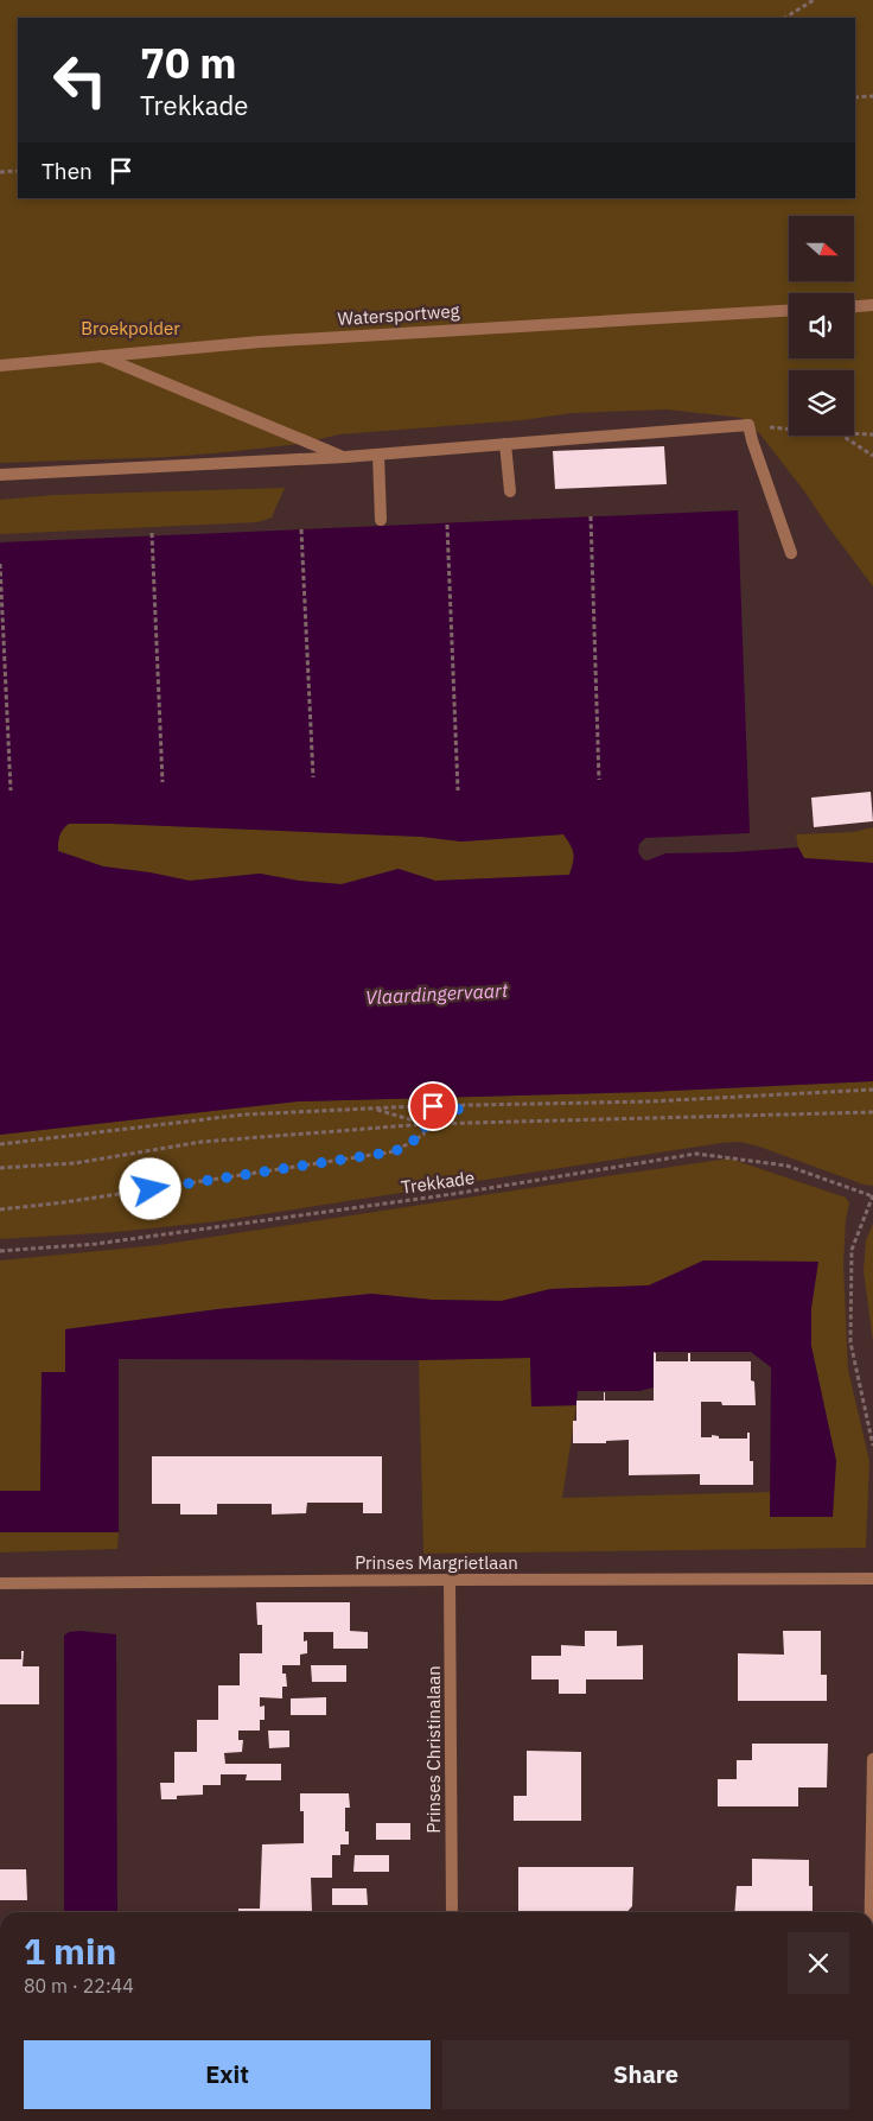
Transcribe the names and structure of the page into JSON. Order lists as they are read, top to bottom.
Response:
{
  "streets": {
    "street": ["Watersportweg", "Prinses Margrietlaan", "Prinses Christinalaan"],
    "path": ["Trekkade"]
  },
  "crossings": [
    ["Prinses Margrietlaan", "Prinses Christinalaan"]
  ],
  "water": ["Vlaardingervaart"],
  "parks": ["Broekpolder"],
  "north": "right",
  "page": {
    "turn": ["70 m", "Trekkade"],
    "then": "Then",
    "heading": ["1 min", "80 m · 22:44"],
    "buttons": ["Exit", "Share"]
  }
}
